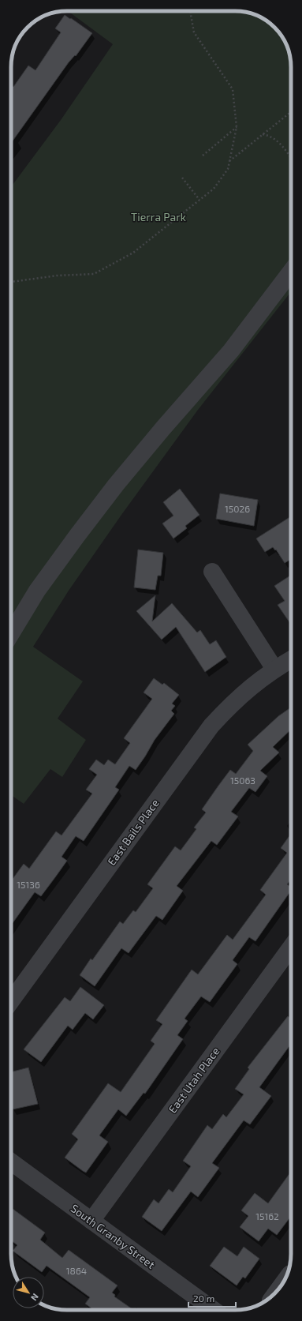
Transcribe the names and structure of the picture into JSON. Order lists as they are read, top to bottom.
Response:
{
  "streets": {
    "street": ["East Bails Place", "East Utah Place", "South Granby Street"]
  },
  "crossings": [
    ["East Utah Place", "South Granby Street"]
  ],
  "parks": ["Tierra Park"],
  "house_numbers": [
    "15026",
    "15063",
    "15136",
    "15162",
    "1864"
  ],
  "scale_bar": "20 m",
  "north": "bottom right"
}
